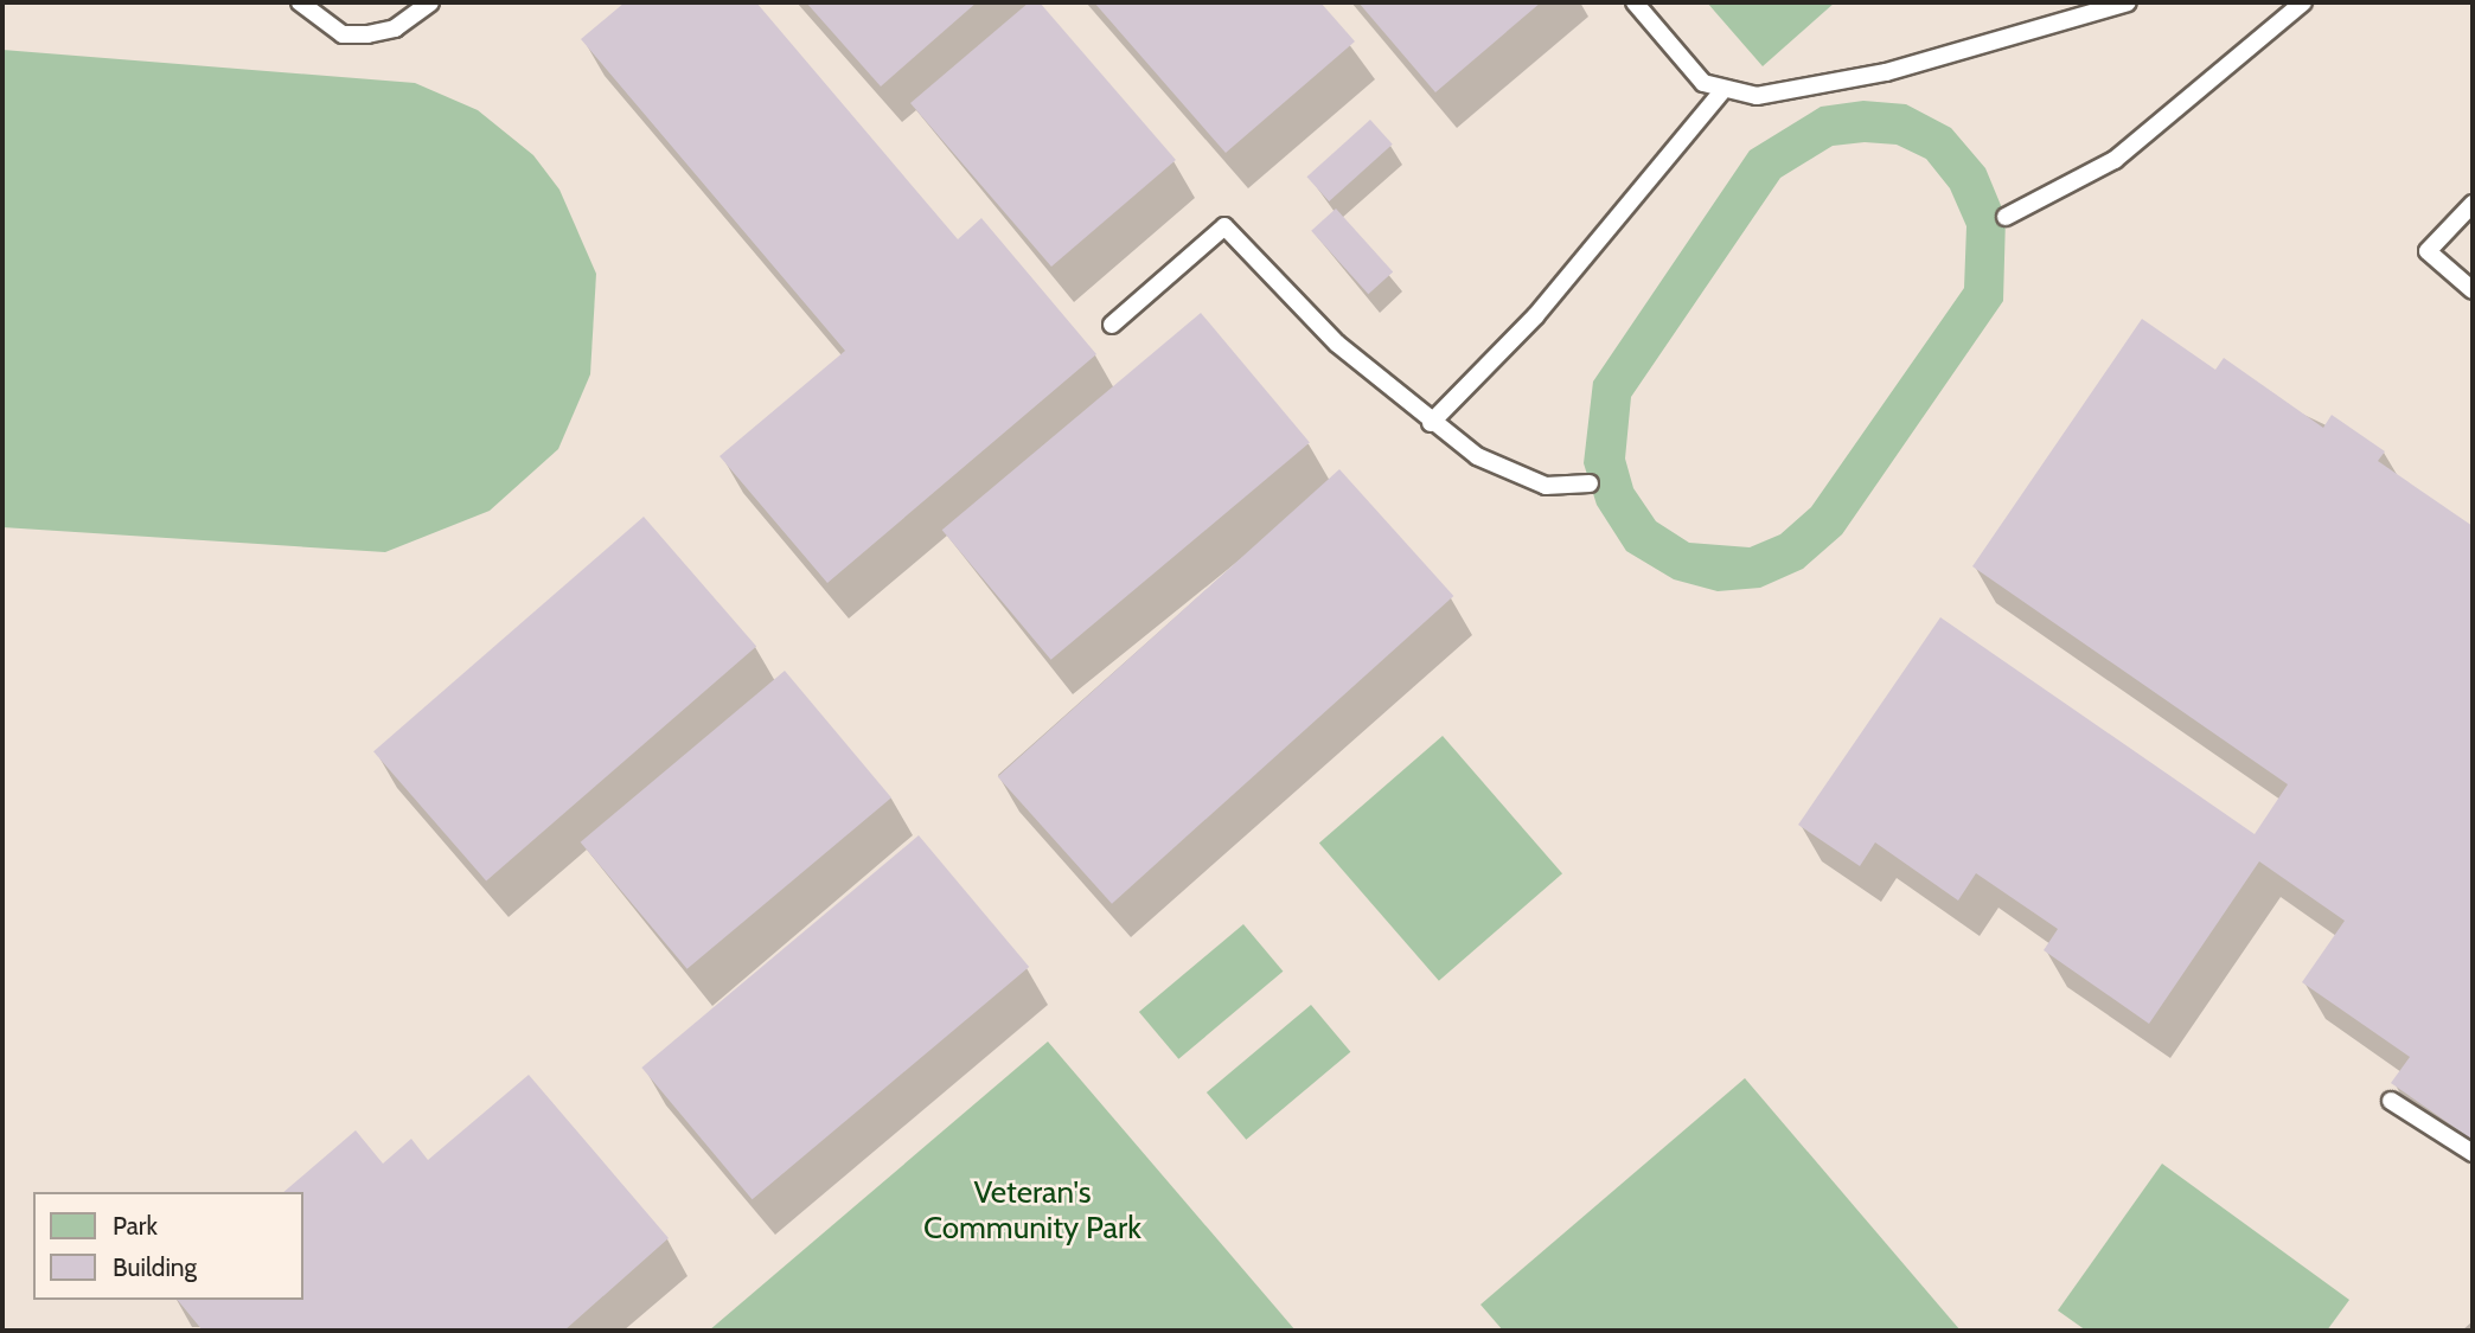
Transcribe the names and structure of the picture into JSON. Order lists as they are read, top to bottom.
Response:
{
  "parks": ["Veteran's Community Park"],
  "legend": ["Park", "Building"]
}
